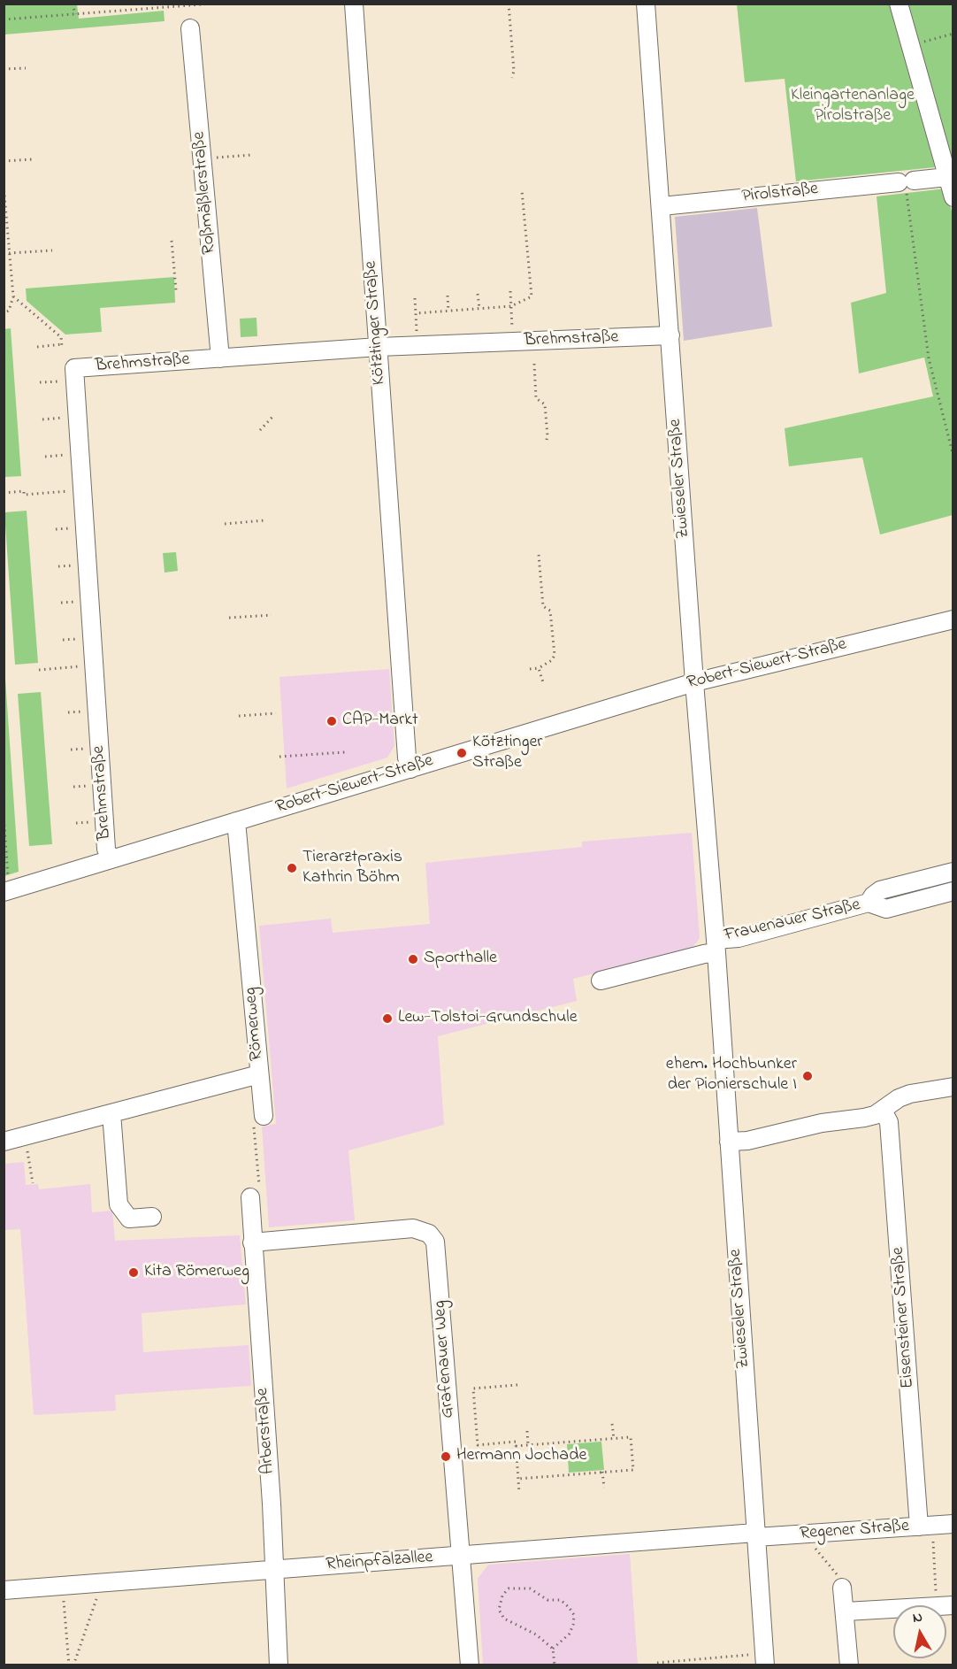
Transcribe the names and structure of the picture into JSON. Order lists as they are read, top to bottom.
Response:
{
  "streets": {
    "street": [
      "Roßmäßlerstraße",
      "Pirolstraße",
      "Kötztinger Straße",
      "Brehmstraße",
      "Zwieseler Straße",
      "Robert-Siewert-Straße",
      "Frauenauer Straße",
      "Römerweg",
      "Eisensteiner Straße",
      "Grafenauer Weg",
      "Arberstraße",
      "Regener Straße",
      "Rheinpfalzallee"
    ]
  },
  "crossings": [
    ["Roßmäßlerstraße", "Brehmstraße"],
    ["Pirolstraße", "Zwieseler Straße"],
    ["Kötztinger Straße", "Brehmstraße"],
    ["Kötztinger Straße", "Robert-Siewert-Straße"],
    ["Brehmstraße", "Zwieseler Straße"],
    ["Brehmstraße", "Robert-Siewert-Straße"],
    ["Zwieseler Straße", "Robert-Siewert-Straße"],
    ["Zwieseler Straße", "Frauenauer Straße"],
    ["Zwieseler Straße", "Regener Straße"],
    ["Zwieseler Straße", "Rheinpfalzallee"],
    ["Robert-Siewert-Straße", "Römerweg"],
    ["Eisensteiner Straße", "Regener Straße"],
    ["Grafenauer Weg", "Arberstraße"],
    ["Grafenauer Weg", "Rheinpfalzallee"],
    ["Arberstraße", "Rheinpfalzallee"],
    ["Regener Straße", "Rheinpfalzallee"]
  ],
  "parks": ["Kleingartenanlage Pirolstraße"],
  "places": [
    "CAP-Markt",
    "Kötztinger Straße",
    "Tierarztpraxis Kathrin Böhm",
    "Sporthalle",
    "Lew-Tolstoi-Grundschule",
    "ehem. Hochbunker der Pionierschule I",
    "Kita Römerweg",
    "Hermann Jochade"
  ],
  "north": "top"
}
